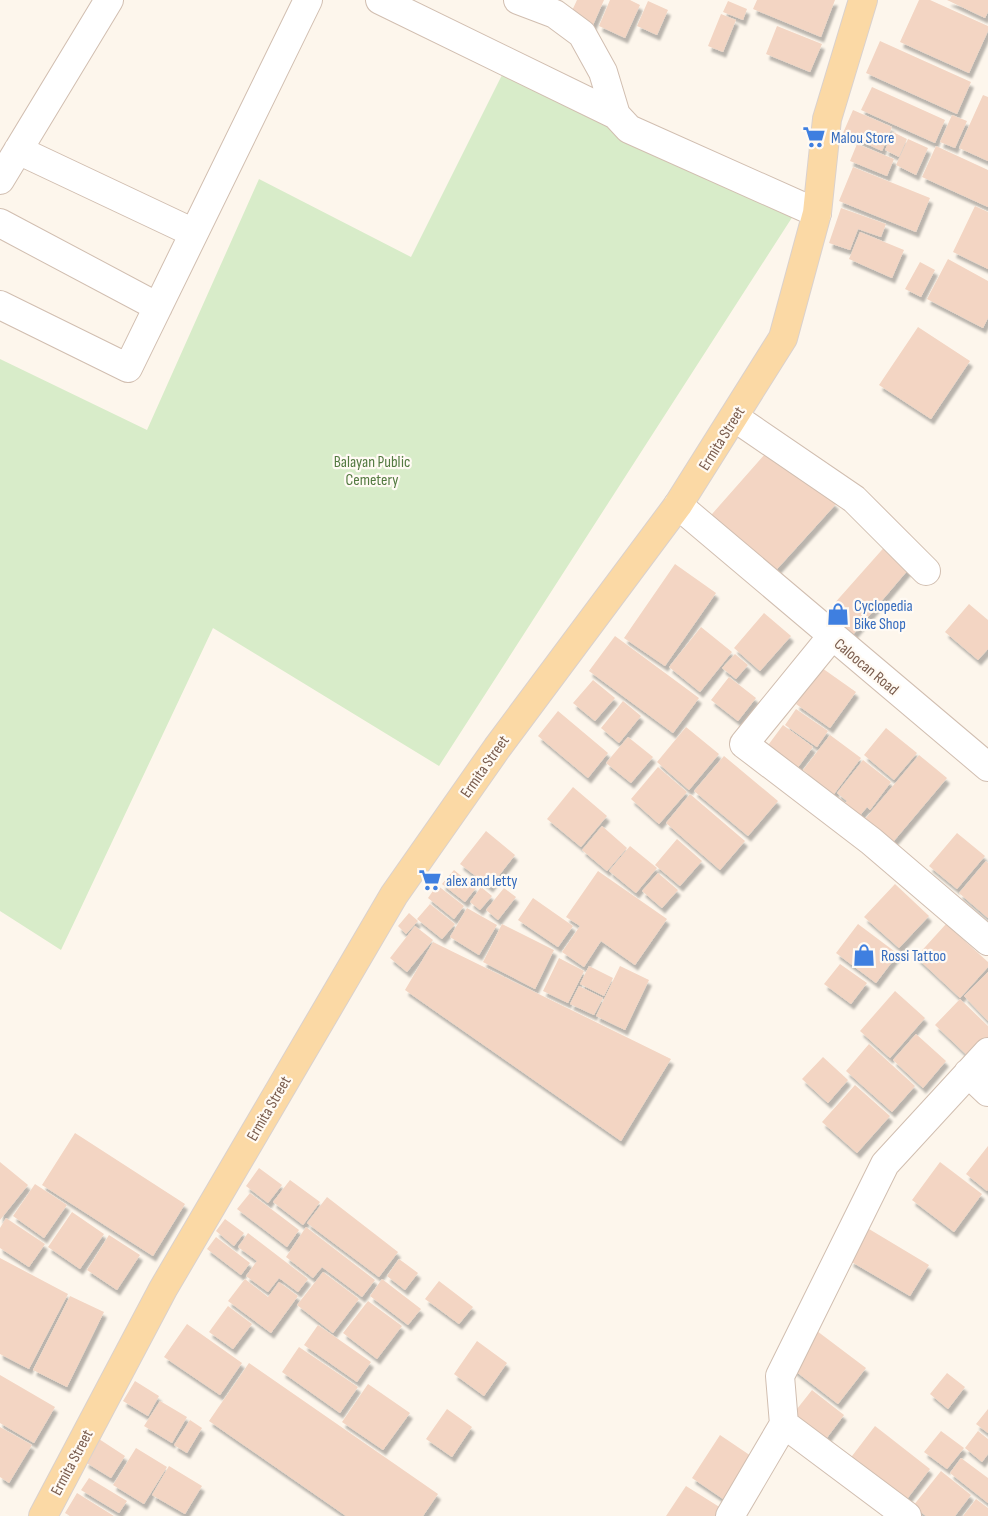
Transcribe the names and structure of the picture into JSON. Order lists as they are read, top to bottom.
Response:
{
  "streets": {
    "main road": ["Ermita Street"],
    "street": ["Caloocan Road"]
  },
  "crossings": [
    ["Ermita Street", "Caloocan Road"]
  ],
  "parks": ["Balayan Public Cemetery"],
  "places": {
    "supermarket": ["Malou Store", "alex and letty"],
    "shop": ["Cyclopedia Bike Shop", "Rossi Tattoo"]
  }
}
